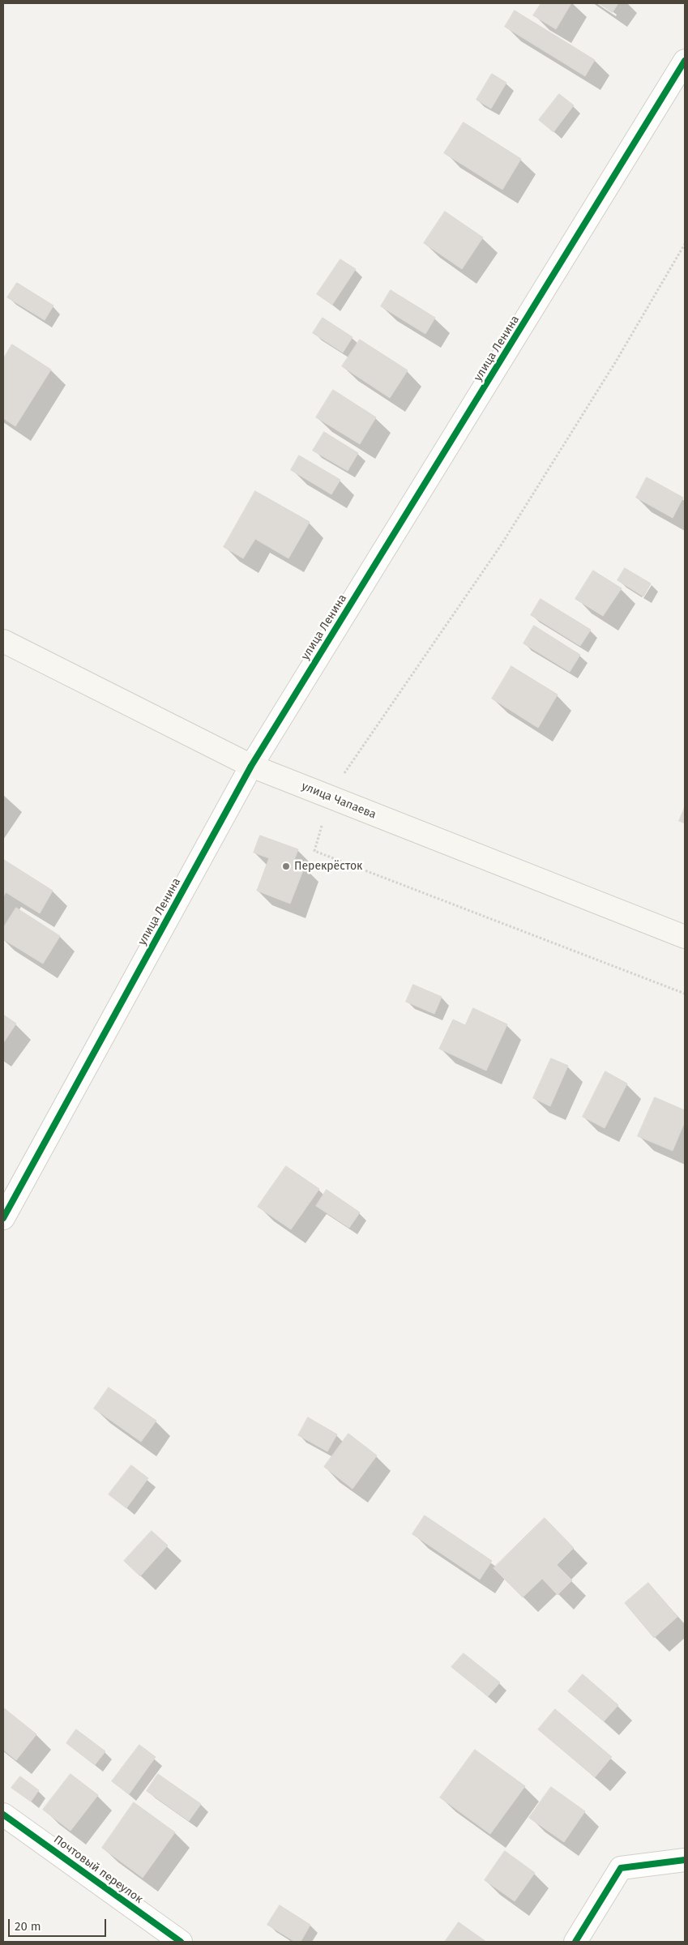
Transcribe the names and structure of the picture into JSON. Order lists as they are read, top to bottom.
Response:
{
  "streets": {
    "main road": ["улица Чапаева"],
    "street": ["улица Ленина", "Почтовый переулок"]
  },
  "crossings": [
    ["улица Ленина", "улица Чапаева"]
  ],
  "places": ["Перекрёсток"],
  "scale_bar": "20 m"
}
